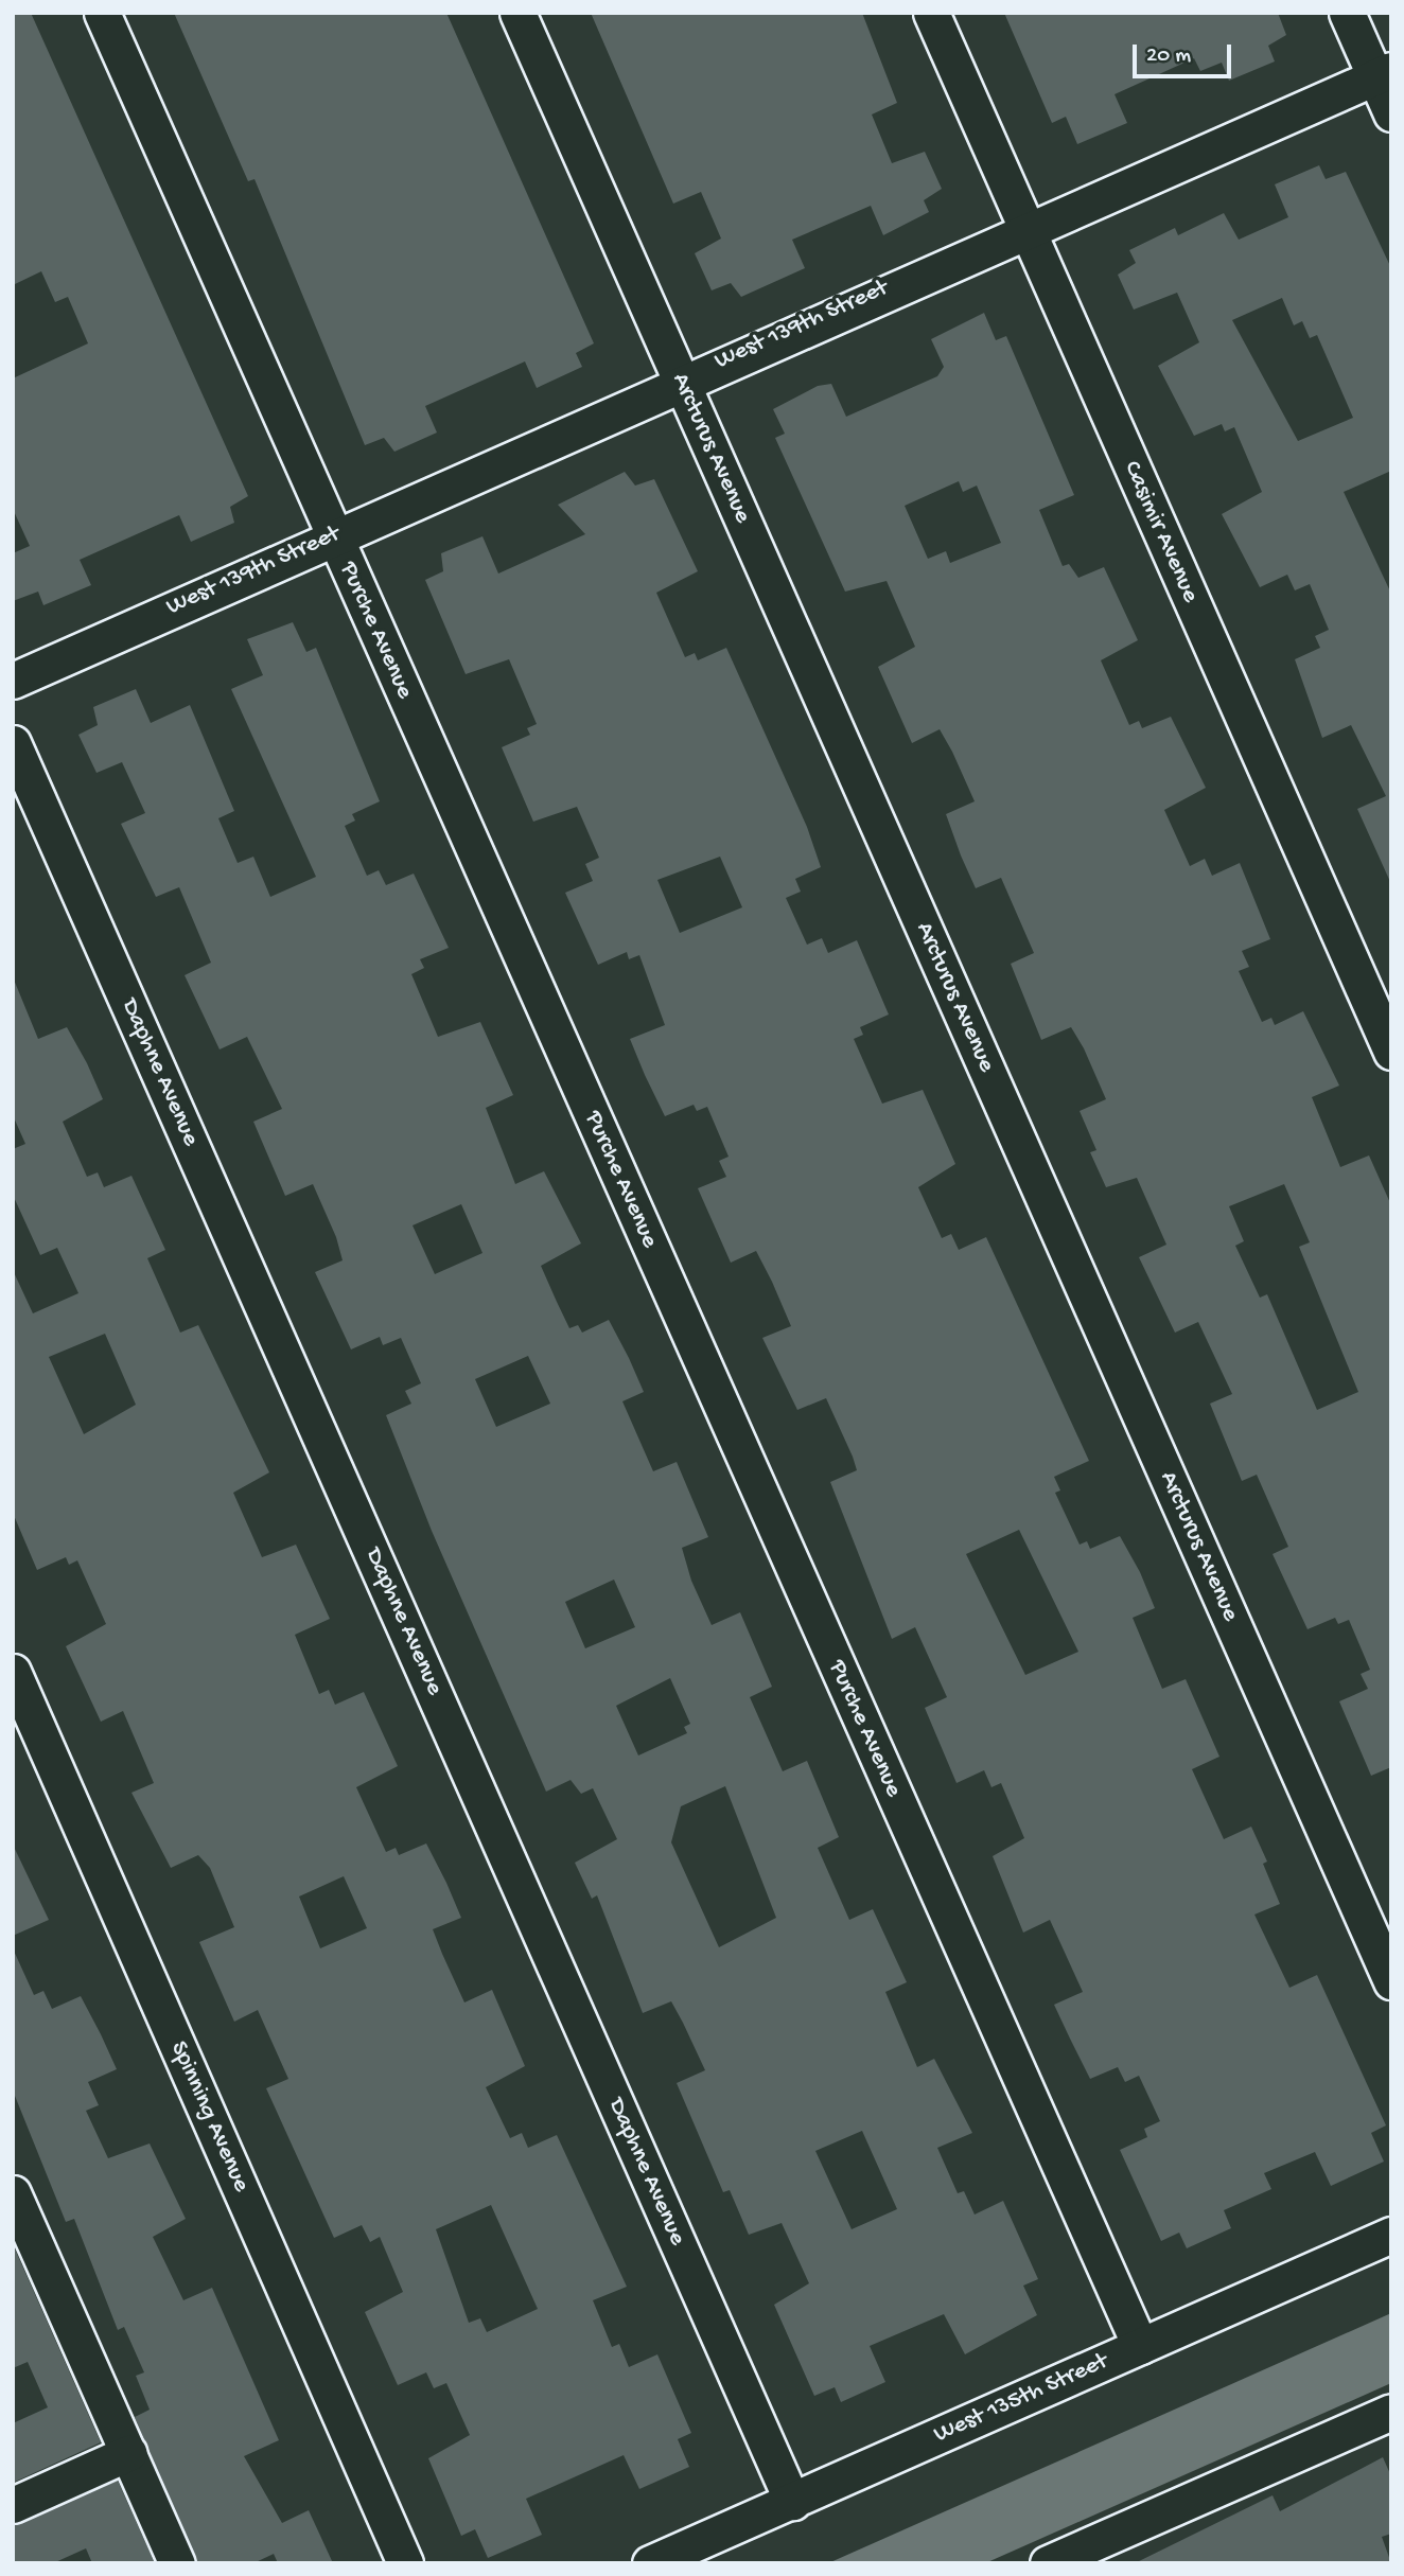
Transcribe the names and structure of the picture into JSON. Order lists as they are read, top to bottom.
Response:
{
  "streets": {
    "street": [
      "West 139th Street",
      "Arcturus Avenue",
      "Casimir Avenue",
      "Purche Avenue",
      "Daphne Avenue",
      "Spinning Avenue",
      "West 135th Street"
    ]
  },
  "crossings": [
    ["West 139th Street", "Arcturus Avenue"],
    ["West 139th Street", "Casimir Avenue"],
    ["West 139th Street", "Purche Avenue"],
    ["Purche Avenue", "West 135th Street"],
    ["Daphne Avenue", "West 135th Street"]
  ],
  "scale_bar": "20 m"
}
